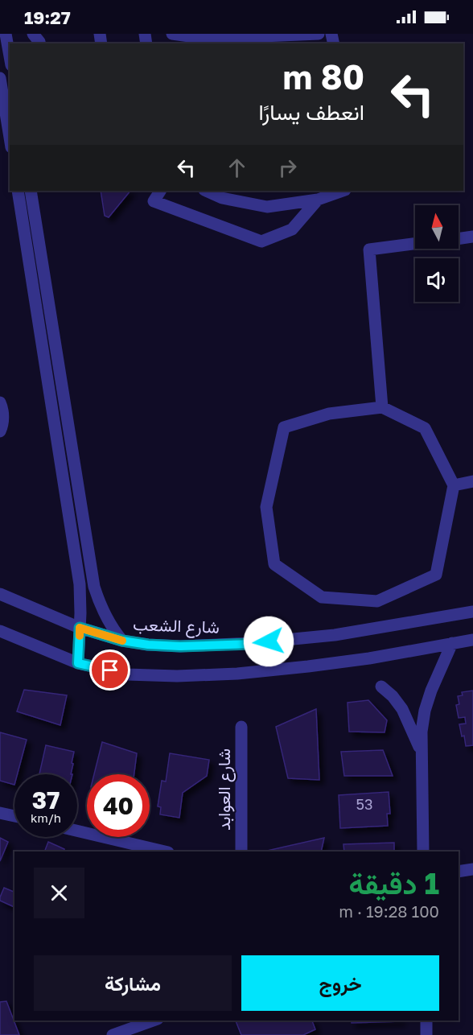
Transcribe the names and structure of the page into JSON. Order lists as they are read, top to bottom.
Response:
{
  "streets": {
    "street": ["شارع الشعب", "شارع العوابد"]
  },
  "house_numbers": ["53"],
  "north": "top",
  "page": {
    "status": "19:27",
    "turn": ["80 m", "انعطف يسارًا"],
    "speed": "37 km/h",
    "limit": "40",
    "heading": ["1 دقيقة", "100 m · 19:28"],
    "buttons": ["خروج", "مشاركة"]
  }
}
